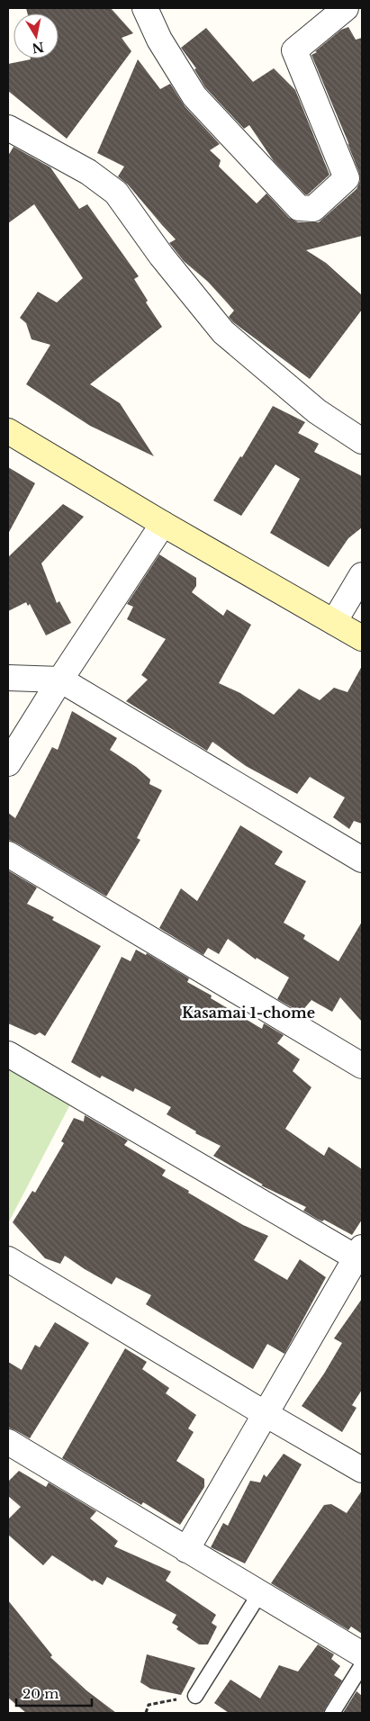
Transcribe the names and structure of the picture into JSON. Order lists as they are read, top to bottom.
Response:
{
  "districts": ["Kasamai 1-chome"],
  "scale_bar": "20 m",
  "north": "bottom"
}
